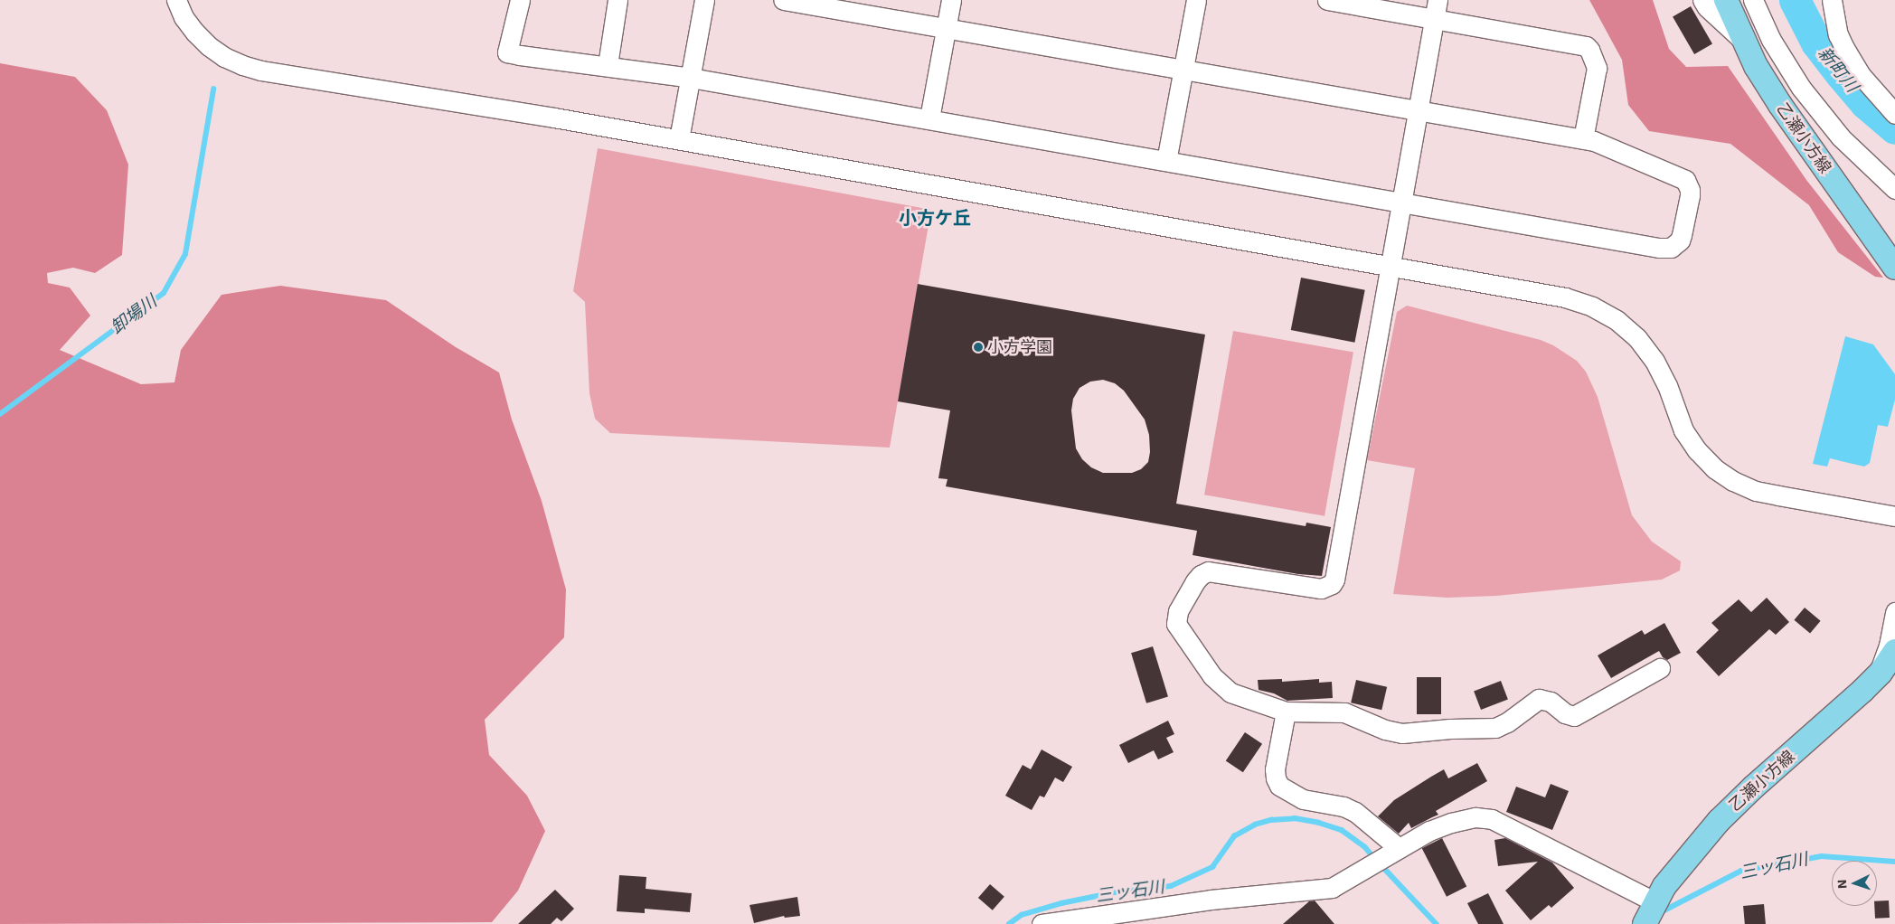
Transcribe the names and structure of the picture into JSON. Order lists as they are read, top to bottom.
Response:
{
  "streets": {
    "main road": ["乙瀬小方線"]
  },
  "districts": ["小方ケ丘"],
  "water": ["新町川", "卸場川", "三ッ石川"],
  "places": ["小方学園"],
  "north": "left"
}
